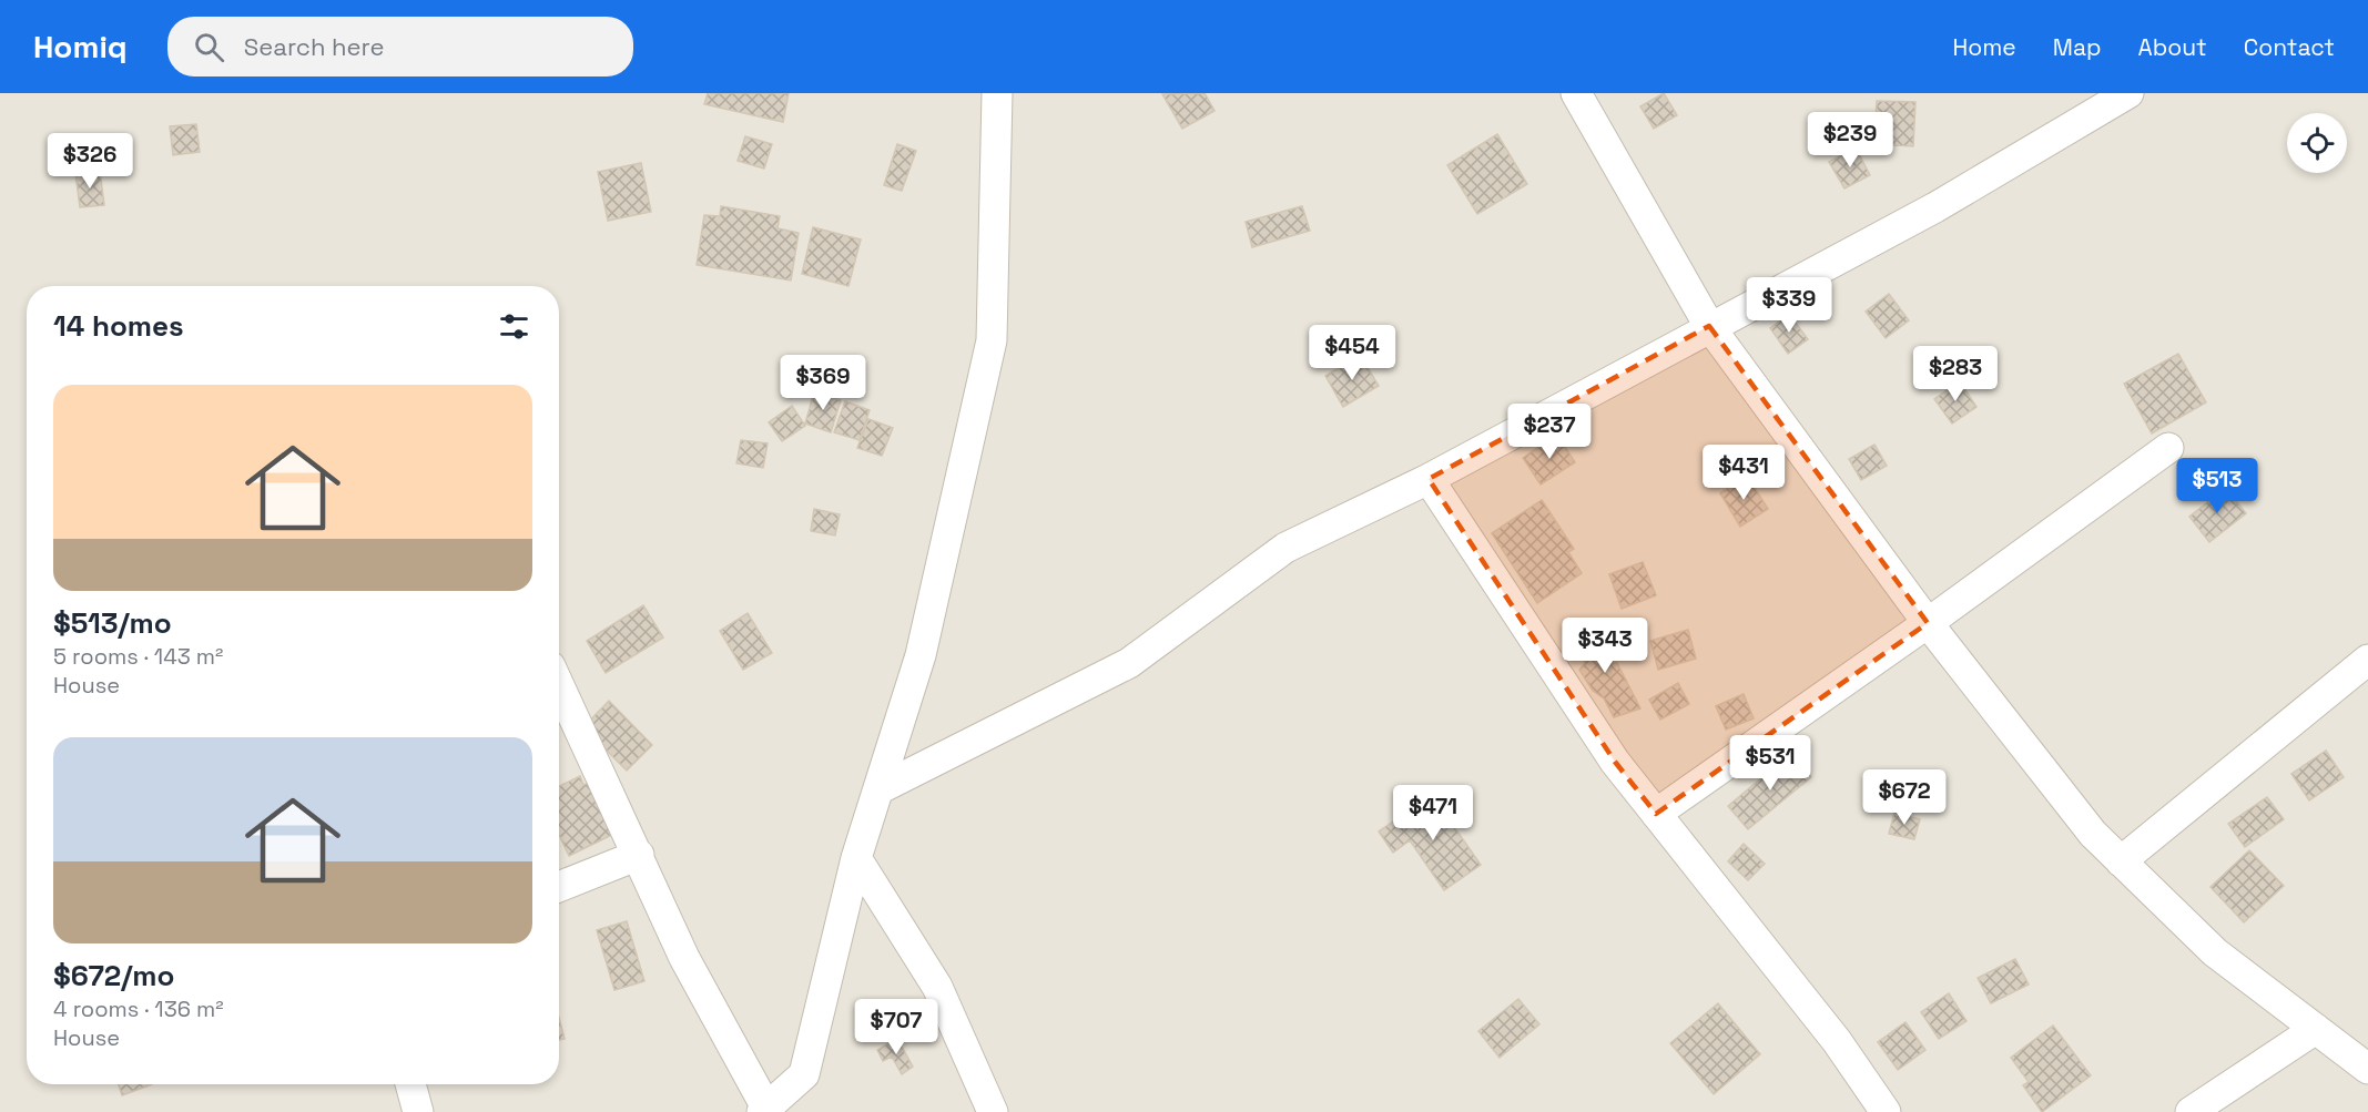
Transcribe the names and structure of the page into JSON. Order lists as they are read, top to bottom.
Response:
{
  "page": {
    "header": "Homiq",
    "search": "Search here",
    "nav": [
      "Home",
      "Map",
      "About",
      "Contact"
    ],
    "price": [
      "$239",
      "$326",
      "$339",
      "$454",
      "$283",
      "$369",
      "$237",
      "$431",
      "$513",
      "$343",
      "$531",
      "$672",
      "$471",
      "$707"
    ],
    "heading": "14 homes",
    "list": [
      {
        "name": "$513/mo",
        "note": "5 rooms · 143 m² · House"
      },
      {
        "name": "$672/mo",
        "note": "4 rooms · 136 m² · House"
      }
    ]
  }
}
